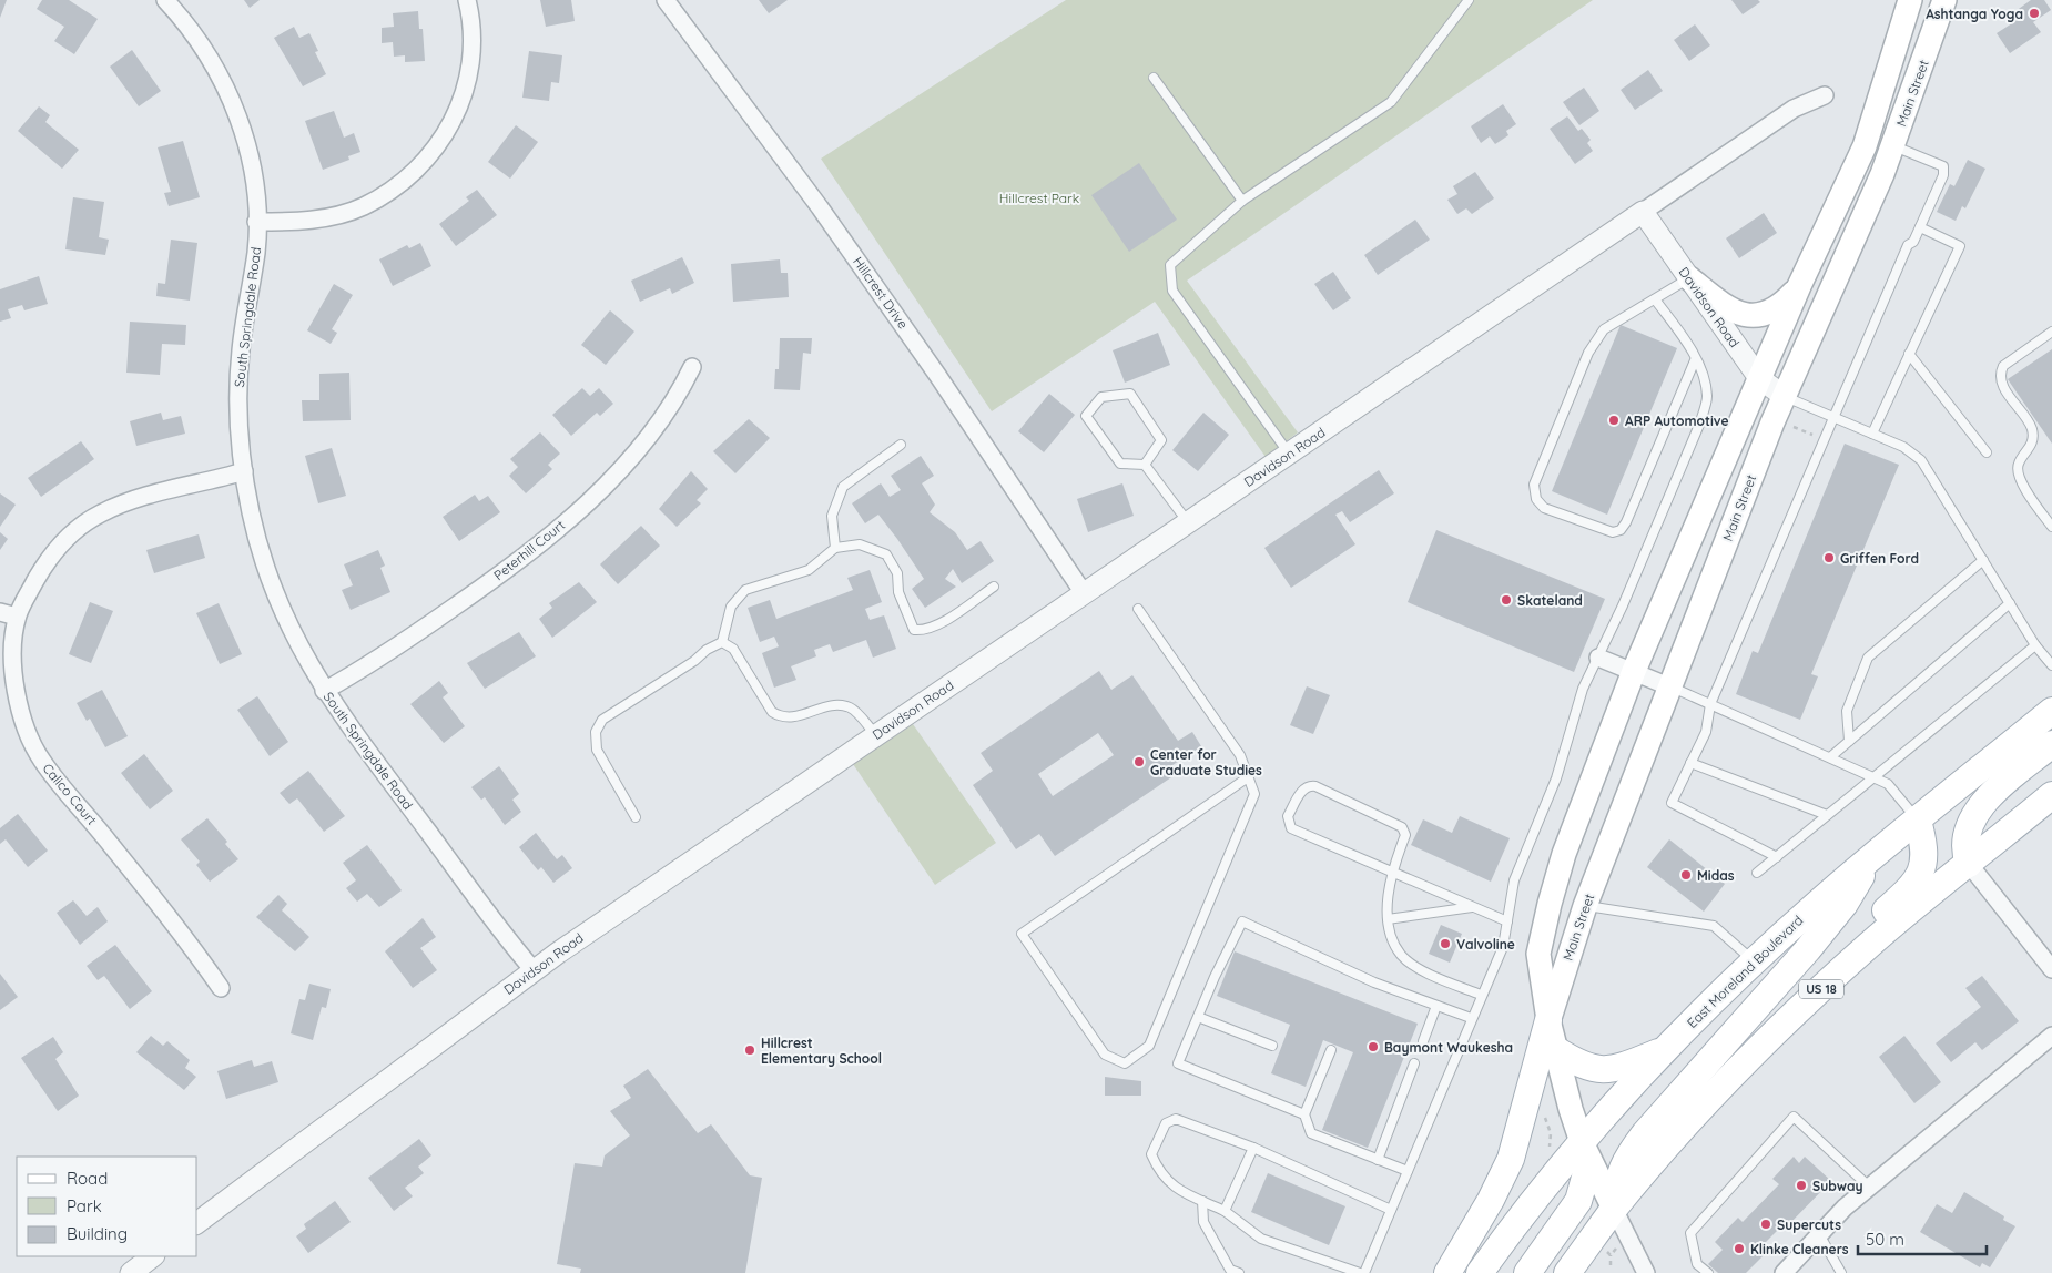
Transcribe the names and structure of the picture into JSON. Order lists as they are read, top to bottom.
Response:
{
  "streets": {
    "main road": ["Main Street", "East Moreland Boulevard", "US 18"],
    "street": [
      "Hillcrest Drive",
      "Davidson Road",
      "South Springdale Road",
      "Peterhill Court",
      "Calico Court"
    ]
  },
  "crossings": [
    ["Main Street", "Davidson Road"],
    ["Main Street", "East Moreland Boulevard"],
    ["Main Street", "US 18"],
    ["Hillcrest Drive", "Davidson Road"],
    ["Davidson Road", "South Springdale Road"],
    ["South Springdale Road", "Peterhill Court"],
    ["South Springdale Road", "Calico Court"]
  ],
  "parks": ["Hillcrest Park"],
  "places": [
    "Ashtanga Yoga",
    "ARP Automotive",
    "Griffen Ford",
    "Skateland",
    "Center for Graduate Studies",
    "Midas",
    "Valvoline",
    "Baymont Waukesha",
    "Hillcrest Elementary School",
    "Subway",
    "Supercuts",
    "Klinke Cleaners"
  ],
  "legend": ["Road", "Park", "Building"],
  "scale_bar": "50 m"
}
